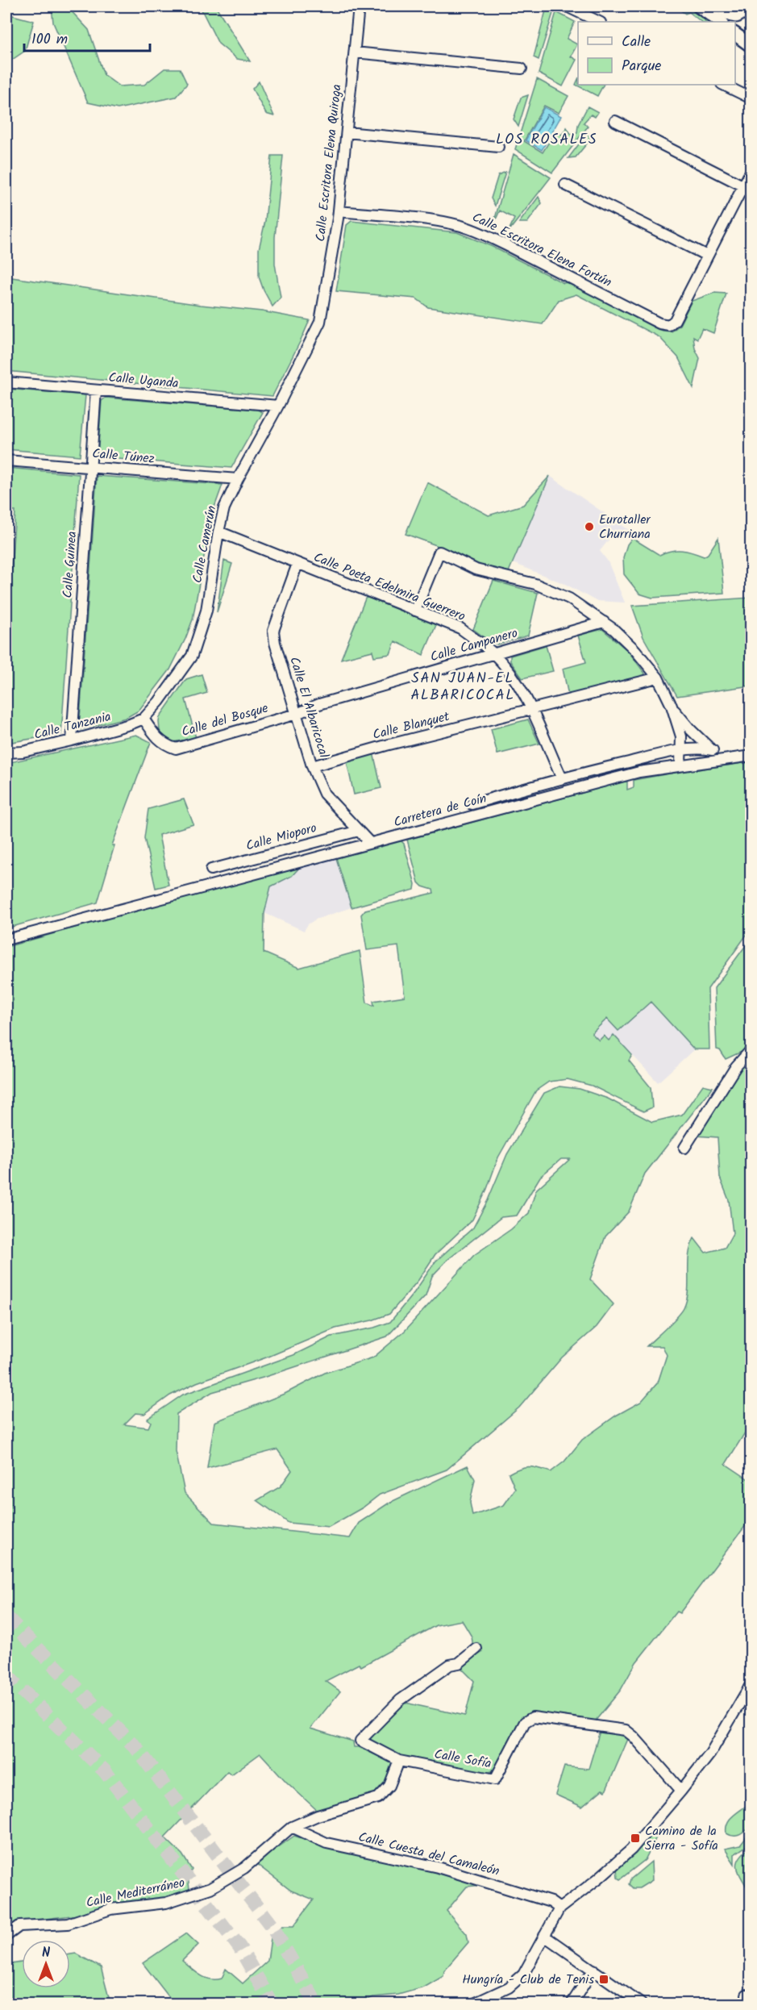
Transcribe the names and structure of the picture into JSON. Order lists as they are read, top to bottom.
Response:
{
  "streets": {
    "street": [
      "Calle Escritora Elena Quiroga",
      "Calle Escritora Elena Fortún",
      "Calle Uganda",
      "Calle Túnez",
      "Calle Camerún",
      "Calle Guinea",
      "Calle Poeta Edelmira Guerrero",
      "Calle Campanero",
      "Calle El Albaricocal",
      "Calle del Bosque",
      "Calle Tanzania",
      "Calle Blanquet",
      "Carretera de Coín",
      "Calle Mioporo",
      "Calle Sofía",
      "Calle Cuesta del Camaleón",
      "Calle Mediterráneo"
    ]
  },
  "crossings": [
    ["Calle Escritora Elena Quiroga", "Calle Escritora Elena Fortún"],
    ["Calle Escritora Elena Quiroga", "Calle Camerún"],
    ["Calle Uganda", "Calle Camerún"],
    ["Calle Uganda", "Calle Guinea"],
    ["Calle Túnez", "Calle Camerún"],
    ["Calle Túnez", "Calle Guinea"],
    ["Calle Camerún", "Calle Poeta Edelmira Guerrero"],
    ["Calle Camerún", "Calle del Bosque"],
    ["Calle Camerún", "Calle Tanzania"],
    ["Calle Guinea", "Calle Tanzania"],
    ["Calle Poeta Edelmira Guerrero", "Calle Campanero"],
    ["Calle Poeta Edelmira Guerrero", "Calle El Albaricocal"],
    ["Calle Poeta Edelmira Guerrero", "Calle Blanquet"],
    ["Calle Poeta Edelmira Guerrero", "Carretera de Coín"],
    ["Calle Campanero", "Calle El Albaricocal"],
    ["Calle Campanero", "Calle del Bosque"],
    ["Calle El Albaricocal", "Calle del Bosque"],
    ["Calle El Albaricocal", "Calle Blanquet"],
    ["Calle El Albaricocal", "Carretera de Coín"],
    ["Calle El Albaricocal", "Calle Mioporo"],
    ["Calle del Bosque", "Calle Tanzania"],
    ["Calle Sofía", "Calle Mediterráneo"],
    ["Calle Cuesta del Camaleón", "Calle Mediterráneo"]
  ],
  "districts": ["LOS ROSALES", "SAN JUAN-EL ALBARICOCAL"],
  "places": {
    "other": ["Eurotaller Churriana"],
    "transit": ["Camino de la Sierra - Sofía", "Hungría - Club de Tenis"]
  },
  "legend": ["Calle", "Parque"],
  "scale_bar": "100 m",
  "north": "top"
}
